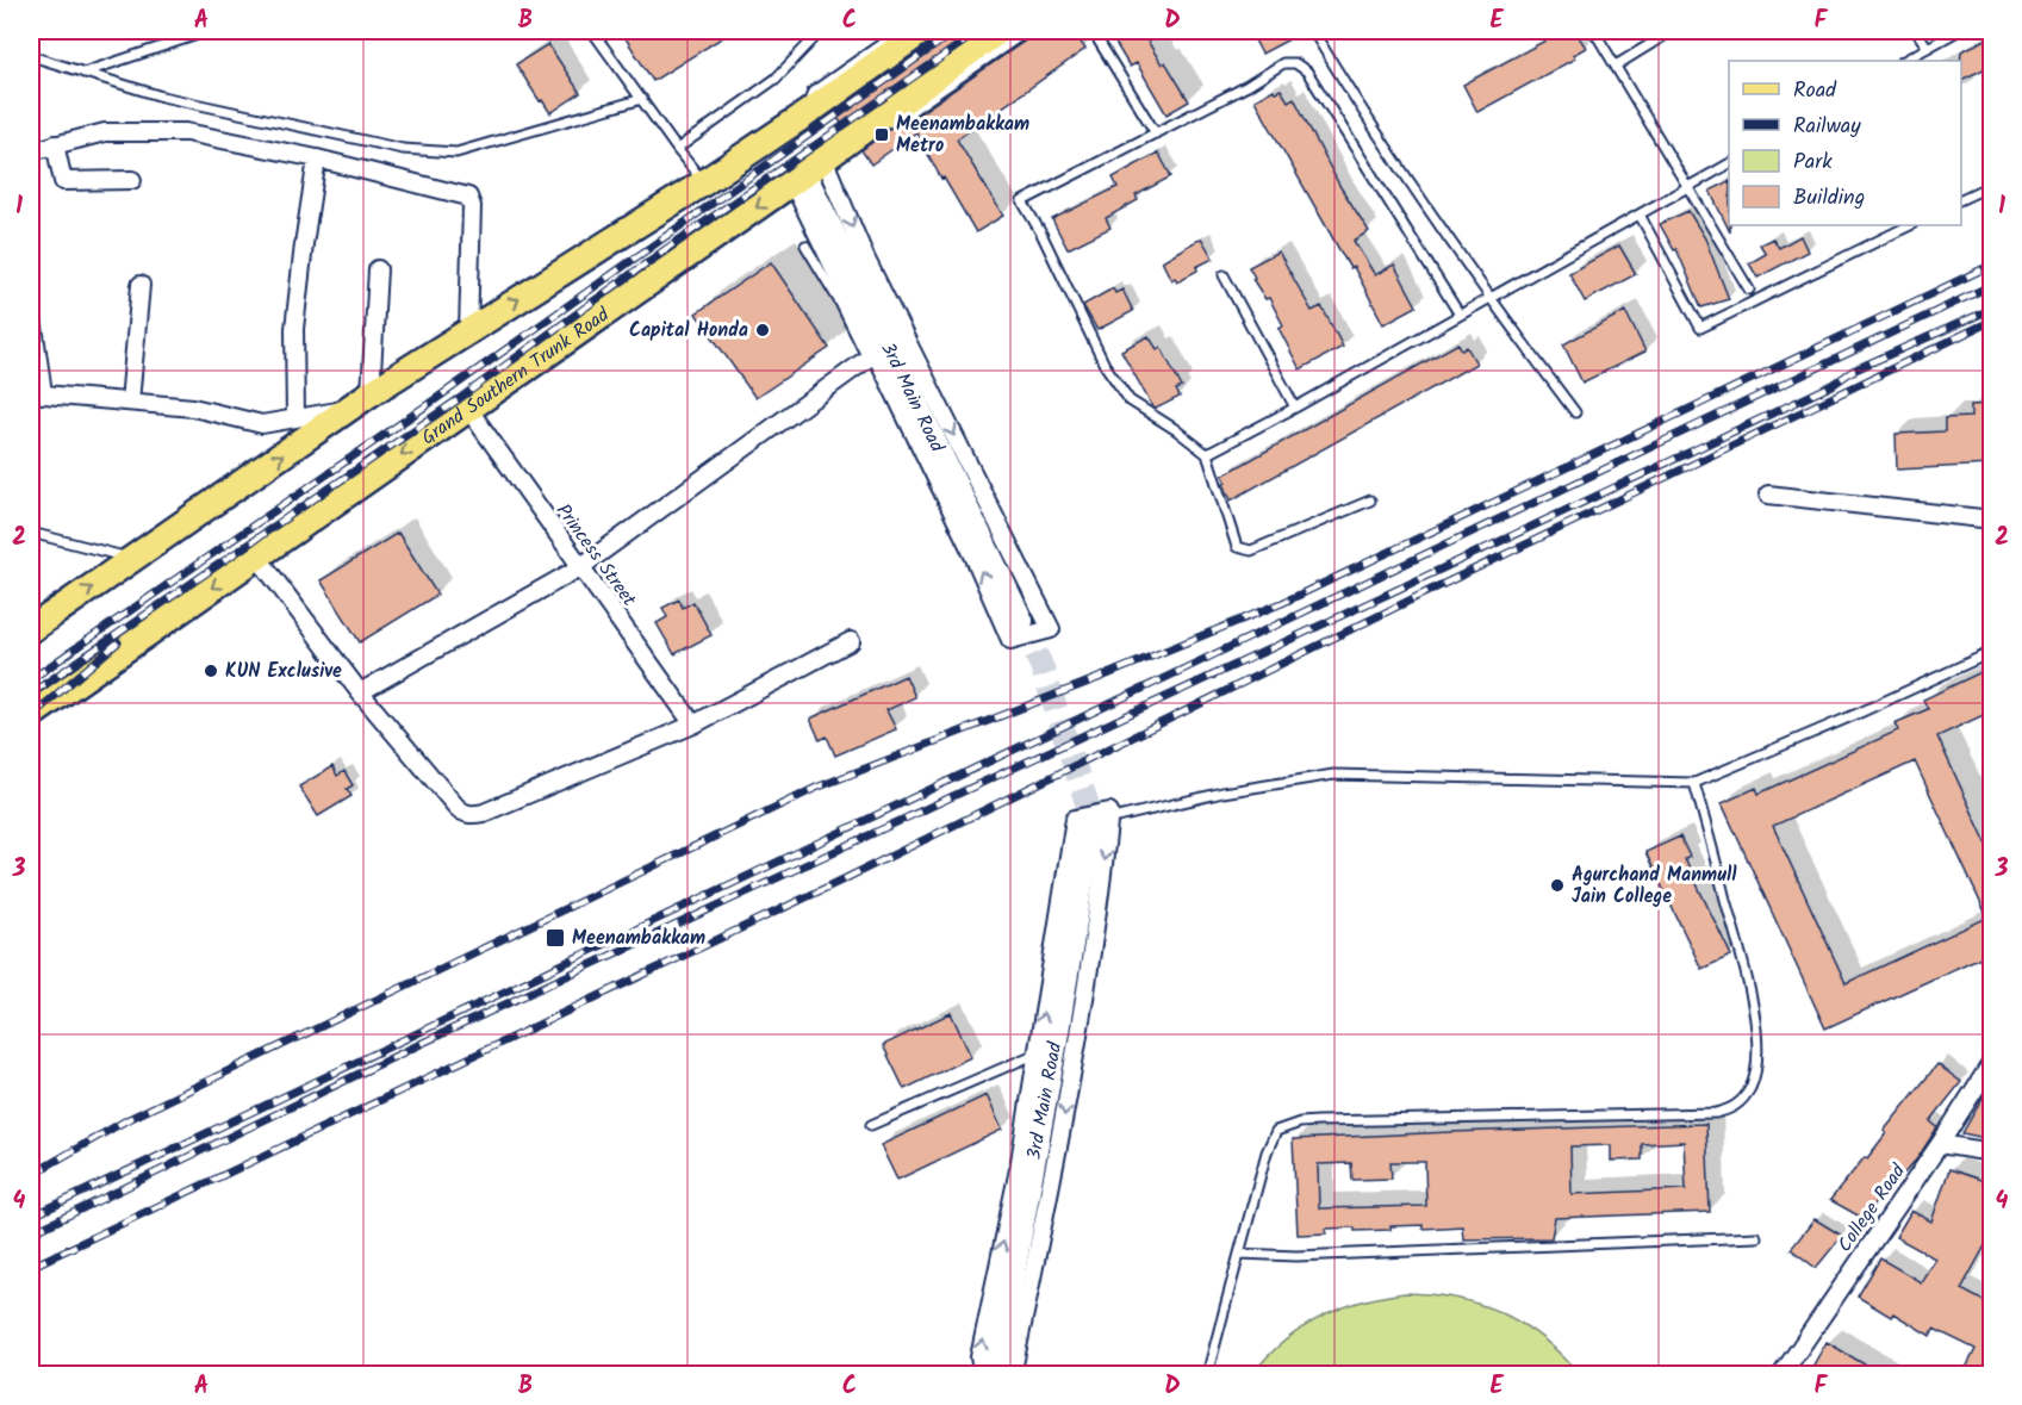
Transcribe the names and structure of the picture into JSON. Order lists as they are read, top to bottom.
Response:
{
  "streets": {
    "main road": ["Grand Southern Trunk Road"],
    "street": ["3rd Main Road", "Princess Street", "College Road"]
  },
  "crossings": [
    ["Grand Southern Trunk Road", "3rd Main Road"],
    ["Grand Southern Trunk Road", "Princess Street"]
  ],
  "places": {
    "transit": ["Meenambakkam Metro", "Meenambakkam"],
    "other": ["Capital Honda", "KUN Exclusive", "Agurchand Manmull Jain College"]
  },
  "legend": [
    "Road",
    "Railway",
    "Park",
    "Building"
  ],
  "grid": {
    "columns": [
      "A",
      "B",
      "C",
      "D",
      "E",
      "F"
    ],
    "rows": [
      "1",
      "2",
      "3",
      "4"
    ]
  }
}
